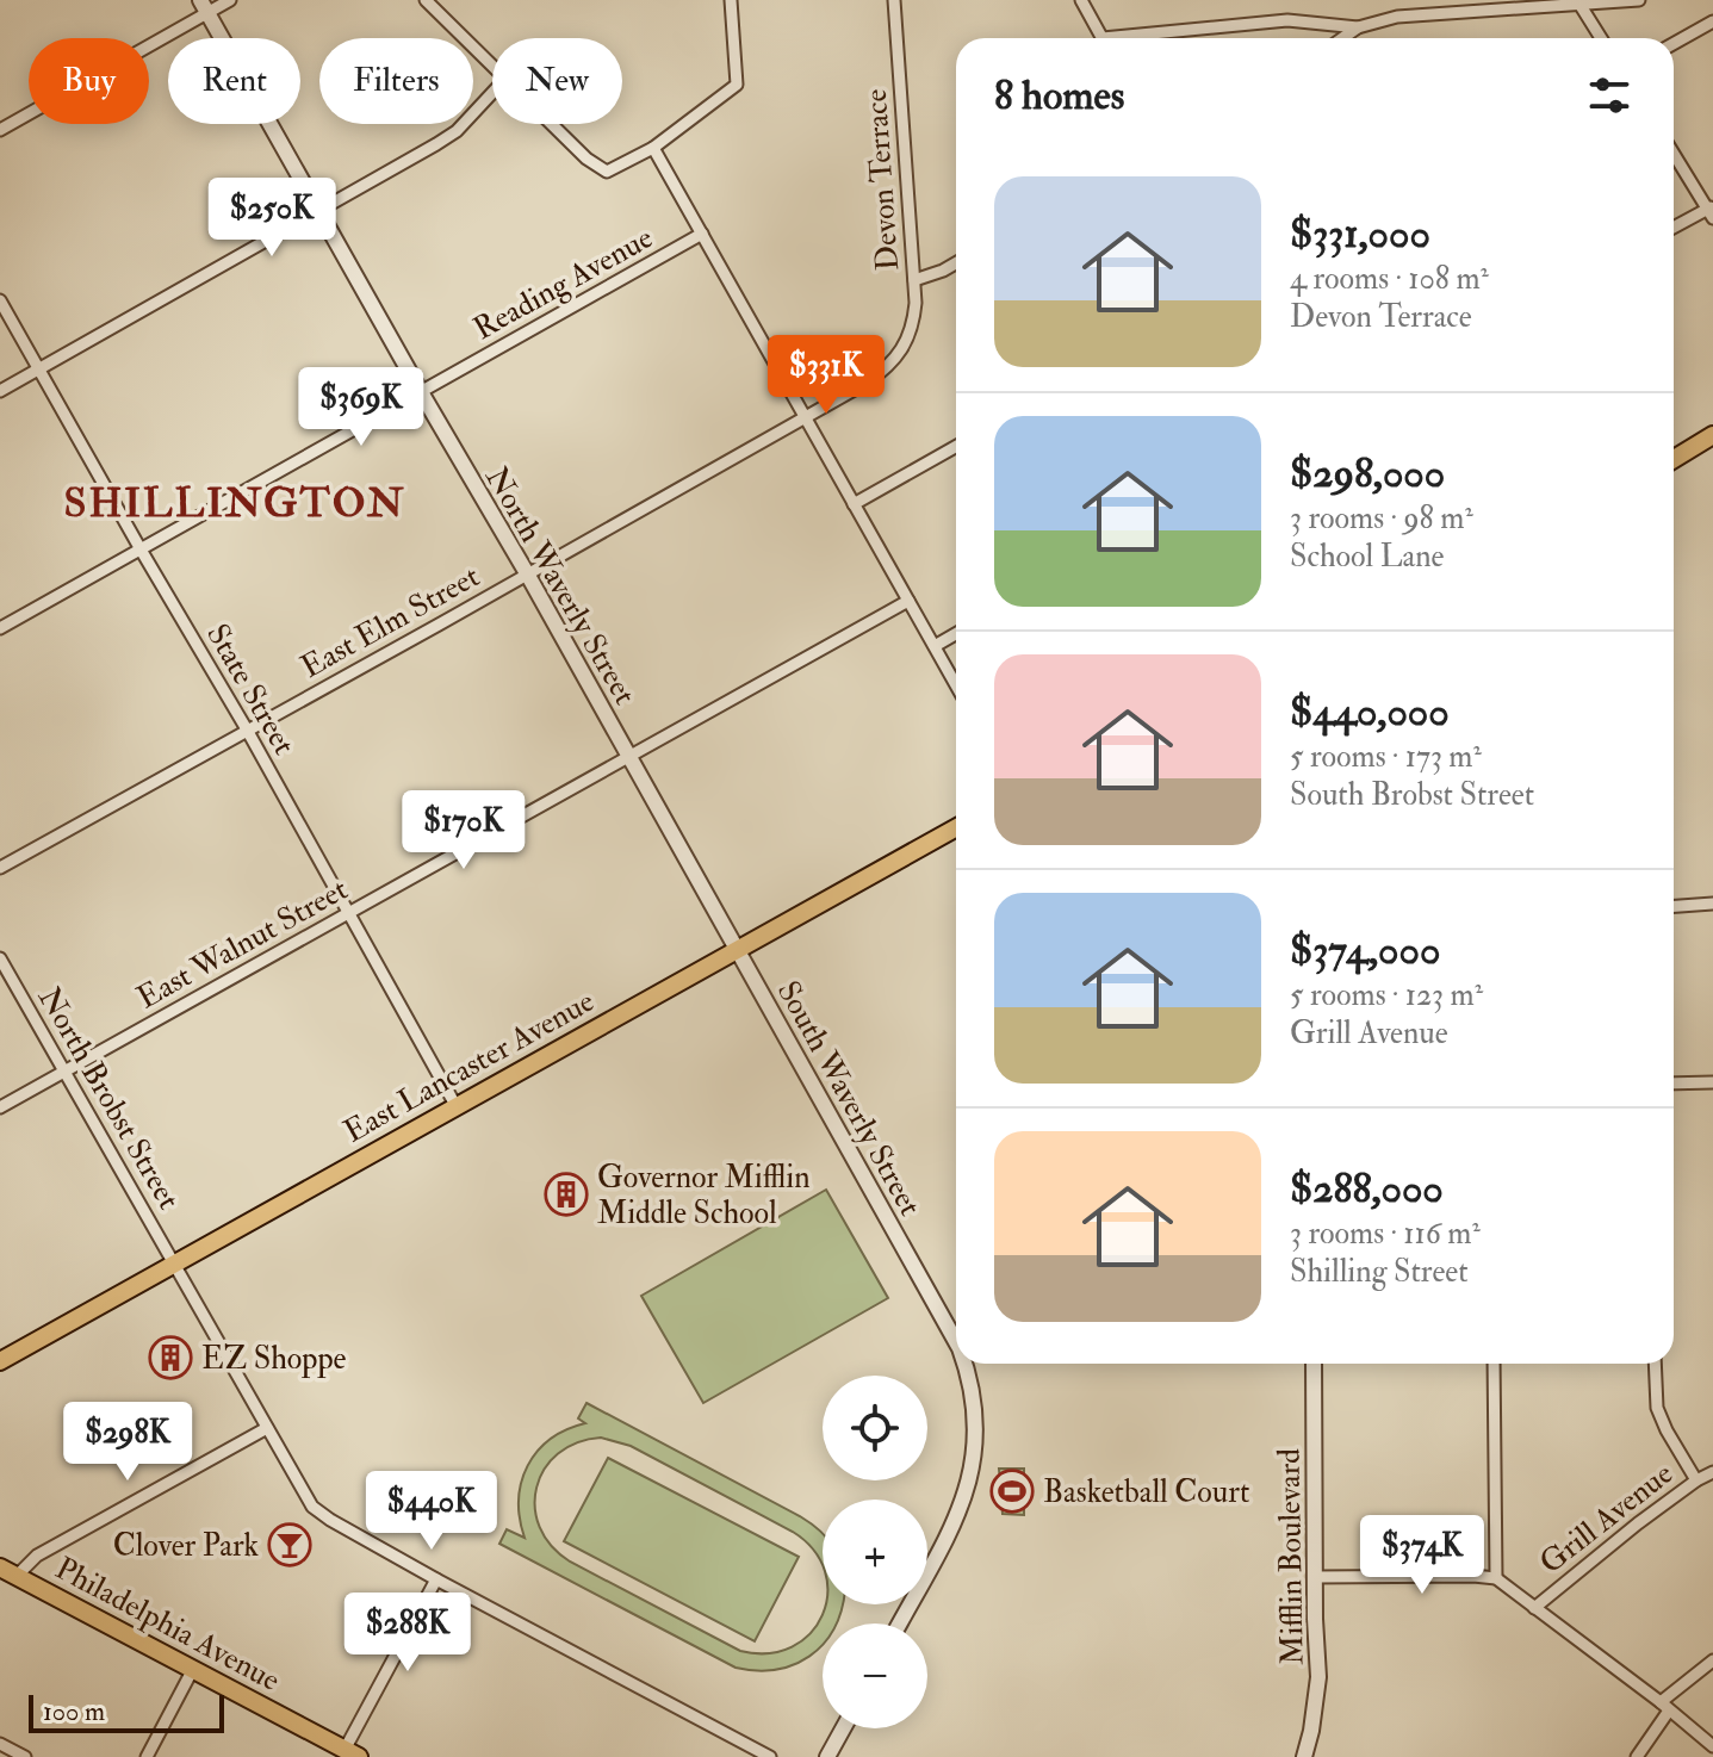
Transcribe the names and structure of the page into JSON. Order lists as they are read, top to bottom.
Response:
{
  "streets": {
    "main road": ["East Lancaster Avenue", "Philadelphia Avenue"],
    "street": [
      "Devon Terrace",
      "Reading Avenue",
      "North Waverly Street",
      "East Elm Street",
      "State Street",
      "East Walnut Street",
      "North Brobst Street",
      "South Waverly Street",
      "Grill Avenue",
      "Mifflin Boulevard"
    ]
  },
  "crossings": [
    ["Devon Terrace", "East Elm Street"],
    ["Reading Avenue", "North Waverly Street"],
    ["Reading Avenue", "State Street"],
    ["North Waverly Street", "East Elm Street"],
    ["North Waverly Street", "East Walnut Street"],
    ["North Waverly Street", "East Lancaster Avenue"],
    ["North Waverly Street", "South Waverly Street"],
    ["East Elm Street", "State Street"],
    ["State Street", "East Walnut Street"],
    ["State Street", "East Lancaster Avenue"],
    ["East Walnut Street", "North Brobst Street"],
    ["East Lancaster Avenue", "North Brobst Street"],
    ["East Lancaster Avenue", "South Waverly Street"],
    ["Grill Avenue", "Mifflin Boulevard"]
  ],
  "districts": ["SHILLINGTON"],
  "places": {
    "building": ["Governor Mifflin Middle School", "EZ Shoppe"],
    "sports": ["Basketball Court"],
    "bar": ["Clover Park"]
  },
  "scale_bar": "100 m",
  "page": {
    "chip": [
      "Buy",
      "Rent",
      "Filters",
      "New"
    ],
    "heading": "8 homes",
    "list": [
      {
        "name": "$331,000",
        "note": "4 rooms · 108 m² · Devon Terrace"
      },
      {
        "name": "$298,000",
        "note": "3 rooms · 98 m² · School Lane"
      },
      {
        "name": "$440,000",
        "note": "5 rooms · 173 m² · South Brobst Street"
      },
      {
        "name": "$374,000",
        "note": "5 rooms · 123 m² · Grill Avenue"
      },
      {
        "name": "$288,000",
        "note": "3 rooms · 116 m² · Shilling Street"
      }
    ],
    "price": [
      "$250K",
      "$331K",
      "$369K",
      "$170K",
      "$298K",
      "$440K",
      "$374K",
      "$288K"
    ],
    "map_buttons": ["+", "−"],
    "scale": "100 m"
  }
}
